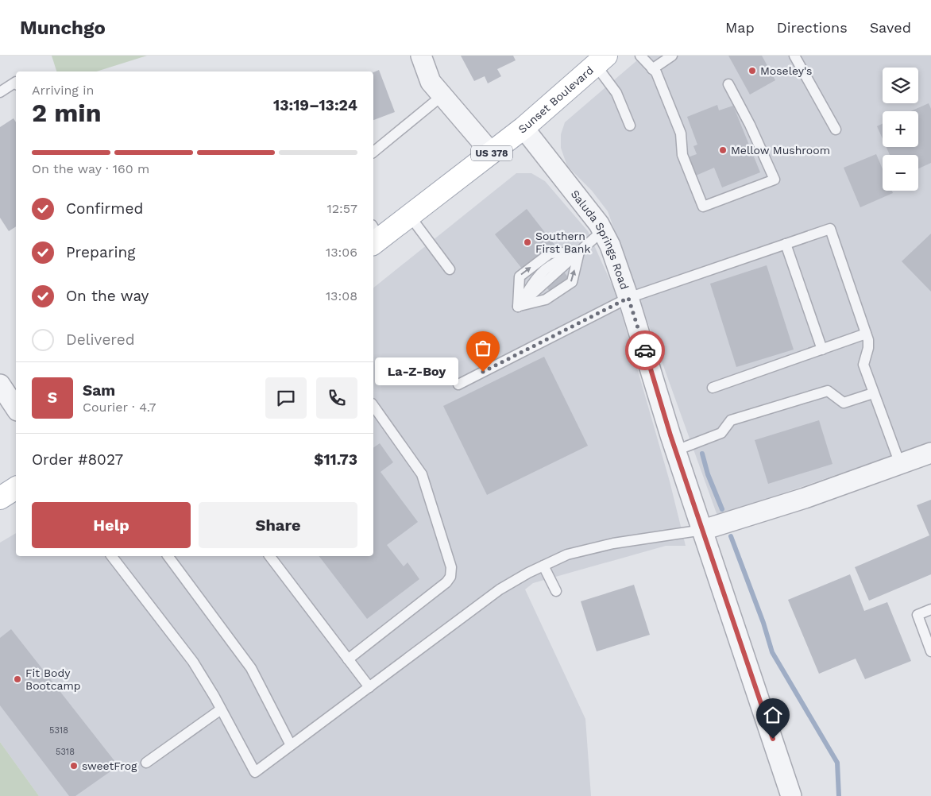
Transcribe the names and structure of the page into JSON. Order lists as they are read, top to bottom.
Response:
{
  "streets": {
    "main road": ["Sunset Boulevard", "US 378"],
    "street": ["Saluda Springs Road"]
  },
  "crossings": [
    ["Sunset Boulevard", "Saluda Springs Road"]
  ],
  "places": [
    "Moseley's",
    "Mellow Mushroom",
    "Southern First Bank",
    "La-Z-Boy",
    "Fit Body Bootcamp",
    "sweetFrog"
  ],
  "house_numbers": ["5318", "5318"],
  "page": {
    "header": "Munchgo",
    "nav": ["Map", "Directions", "Saved"],
    "map_buttons": ["+", "−"],
    "heading": ["2 min", "Arriving in", "13:19–13:24"],
    "panel": [
      "Sam",
      "Courier · 4.7",
      "Order #8027",
      "$11.73"
    ],
    "bar": "On the way · 160 m",
    "list": [
      ["Confirmed", "12:57"],
      ["Preparing", "13:06"],
      ["On the way", "13:08"],
      "Delivered"
    ],
    "bubble": "La-Z-Boy",
    "round": "S",
    "buttons": ["Help", "Share"]
  }
}
